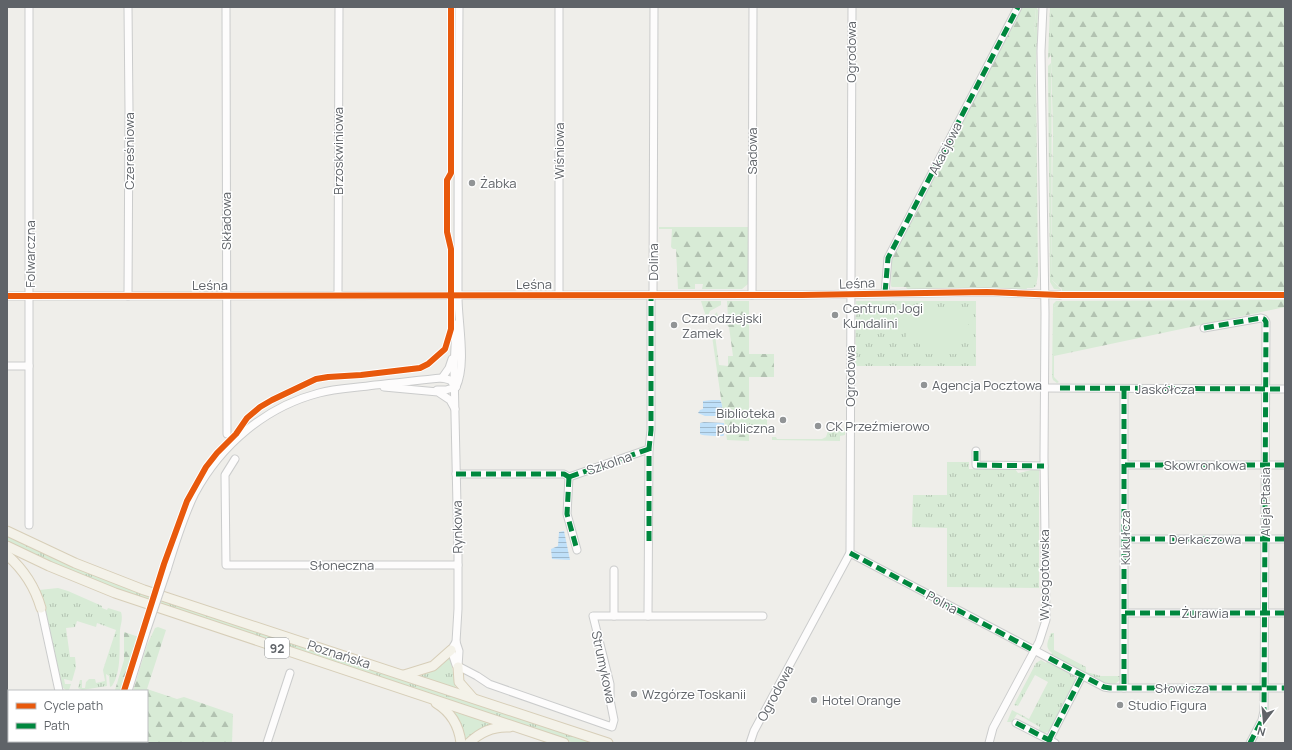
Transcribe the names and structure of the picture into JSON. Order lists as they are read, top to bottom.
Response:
{
  "streets": {
    "main road": ["92", "Poznańska"],
    "street": [
      "Ogrodowa",
      "Akacjowa",
      "Czereśniowa",
      "Brzoskwiniowa",
      "Wiśniowa",
      "Sadowa",
      "Składowa",
      "Folwarczna",
      "Dolina",
      "Leśna",
      "Jaskółcza",
      "Szkolna",
      "Skowronkowa",
      "Aleja Ptasia",
      "Rynkowa",
      "Kukułcza",
      "Derkaczowa",
      "Słoneczna",
      "Wysogotowska",
      "Polna",
      "Żurawia",
      "Strumykowa",
      "Słowicza"
    ]
  },
  "crossings": [
    ["Ogrodowa", "Leśna"],
    ["Ogrodowa", "Polna"],
    ["Akacjowa", "Leśna"],
    ["Czereśniowa", "Leśna"],
    ["Brzoskwiniowa", "Leśna"],
    ["Wiśniowa", "Leśna"],
    ["Sadowa", "Leśna"],
    ["Składowa", "Leśna"],
    ["Folwarczna", "Leśna"],
    ["Dolina", "Leśna"],
    ["Dolina", "Szkolna"],
    ["Leśna", "Rynkowa"],
    ["Leśna", "Wysogotowska"],
    ["Jaskółcza", "Aleja Ptasia"],
    ["Jaskółcza", "Kukułcza"],
    ["Jaskółcza", "Wysogotowska"],
    ["Skowronkowa", "Aleja Ptasia"],
    ["Skowronkowa", "Kukułcza"],
    ["Aleja Ptasia", "Derkaczowa"],
    ["Aleja Ptasia", "Żurawia"],
    ["Aleja Ptasia", "Słowicza"],
    ["Rynkowa", "Słoneczna"],
    ["Rynkowa", "Strumykowa"],
    ["Kukułcza", "Derkaczowa"],
    ["Kukułcza", "Żurawia"],
    ["Kukułcza", "Słowicza"],
    ["Wysogotowska", "Polna"],
    ["Wysogotowska", "Słowicza"],
    ["Polna", "Słowicza"]
  ],
  "places": [
    "Żabka",
    "Centrum Jogi Kundalini",
    "Czarodziejski Zamek",
    "Agencja Pocztowa",
    "Biblioteka publiczna",
    "CK Przeźmierowo",
    "Wzgórze Toskanii",
    "Hotel Orange",
    "Studio Figura"
  ],
  "legend": ["Cycle path", "Path"],
  "north": "bottom"
}
